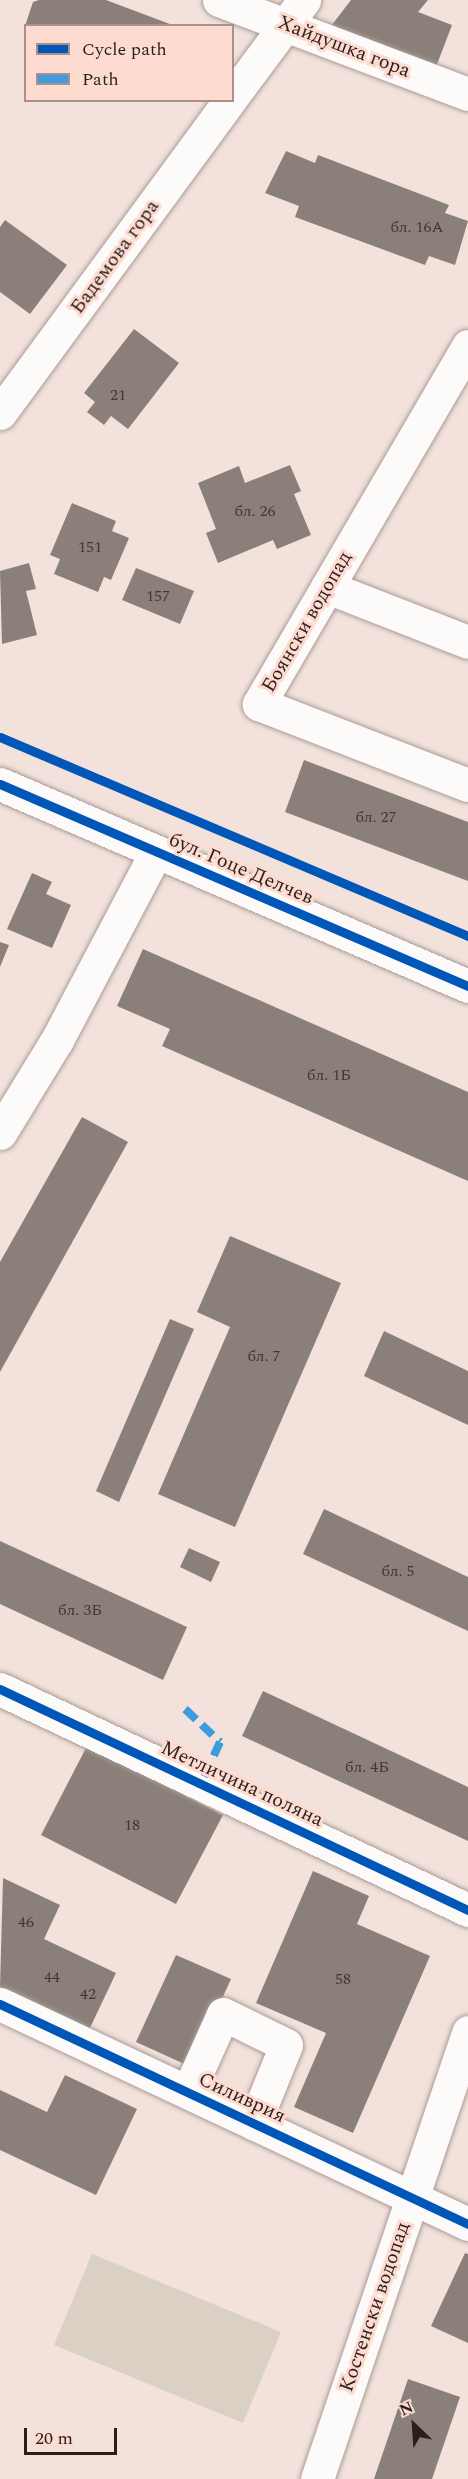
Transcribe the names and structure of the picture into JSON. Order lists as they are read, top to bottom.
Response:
{
  "streets": {
    "street": [
      "Хайдушка гора",
      "Бадемова гора",
      "Боянски водопад",
      "бул. Гоце Делчев",
      "Метличина поляна",
      "Силиврия",
      "Костенски водопад"
    ]
  },
  "crossings": [
    ["Силиврия", "Костенски водопад"]
  ],
  "house_numbers": [
    "бл. 16А",
    "21",
    "бл. 26",
    "151",
    "157",
    "бл. 27",
    "бл. 1Б",
    "бл. 7",
    "бл. 5",
    "бл. 3Б",
    "бл. 4Б",
    "18",
    "46",
    "44",
    "58",
    "42"
  ],
  "legend": ["Cycle path", "Path"],
  "scale_bar": "20 m",
  "north": "top left"
}
